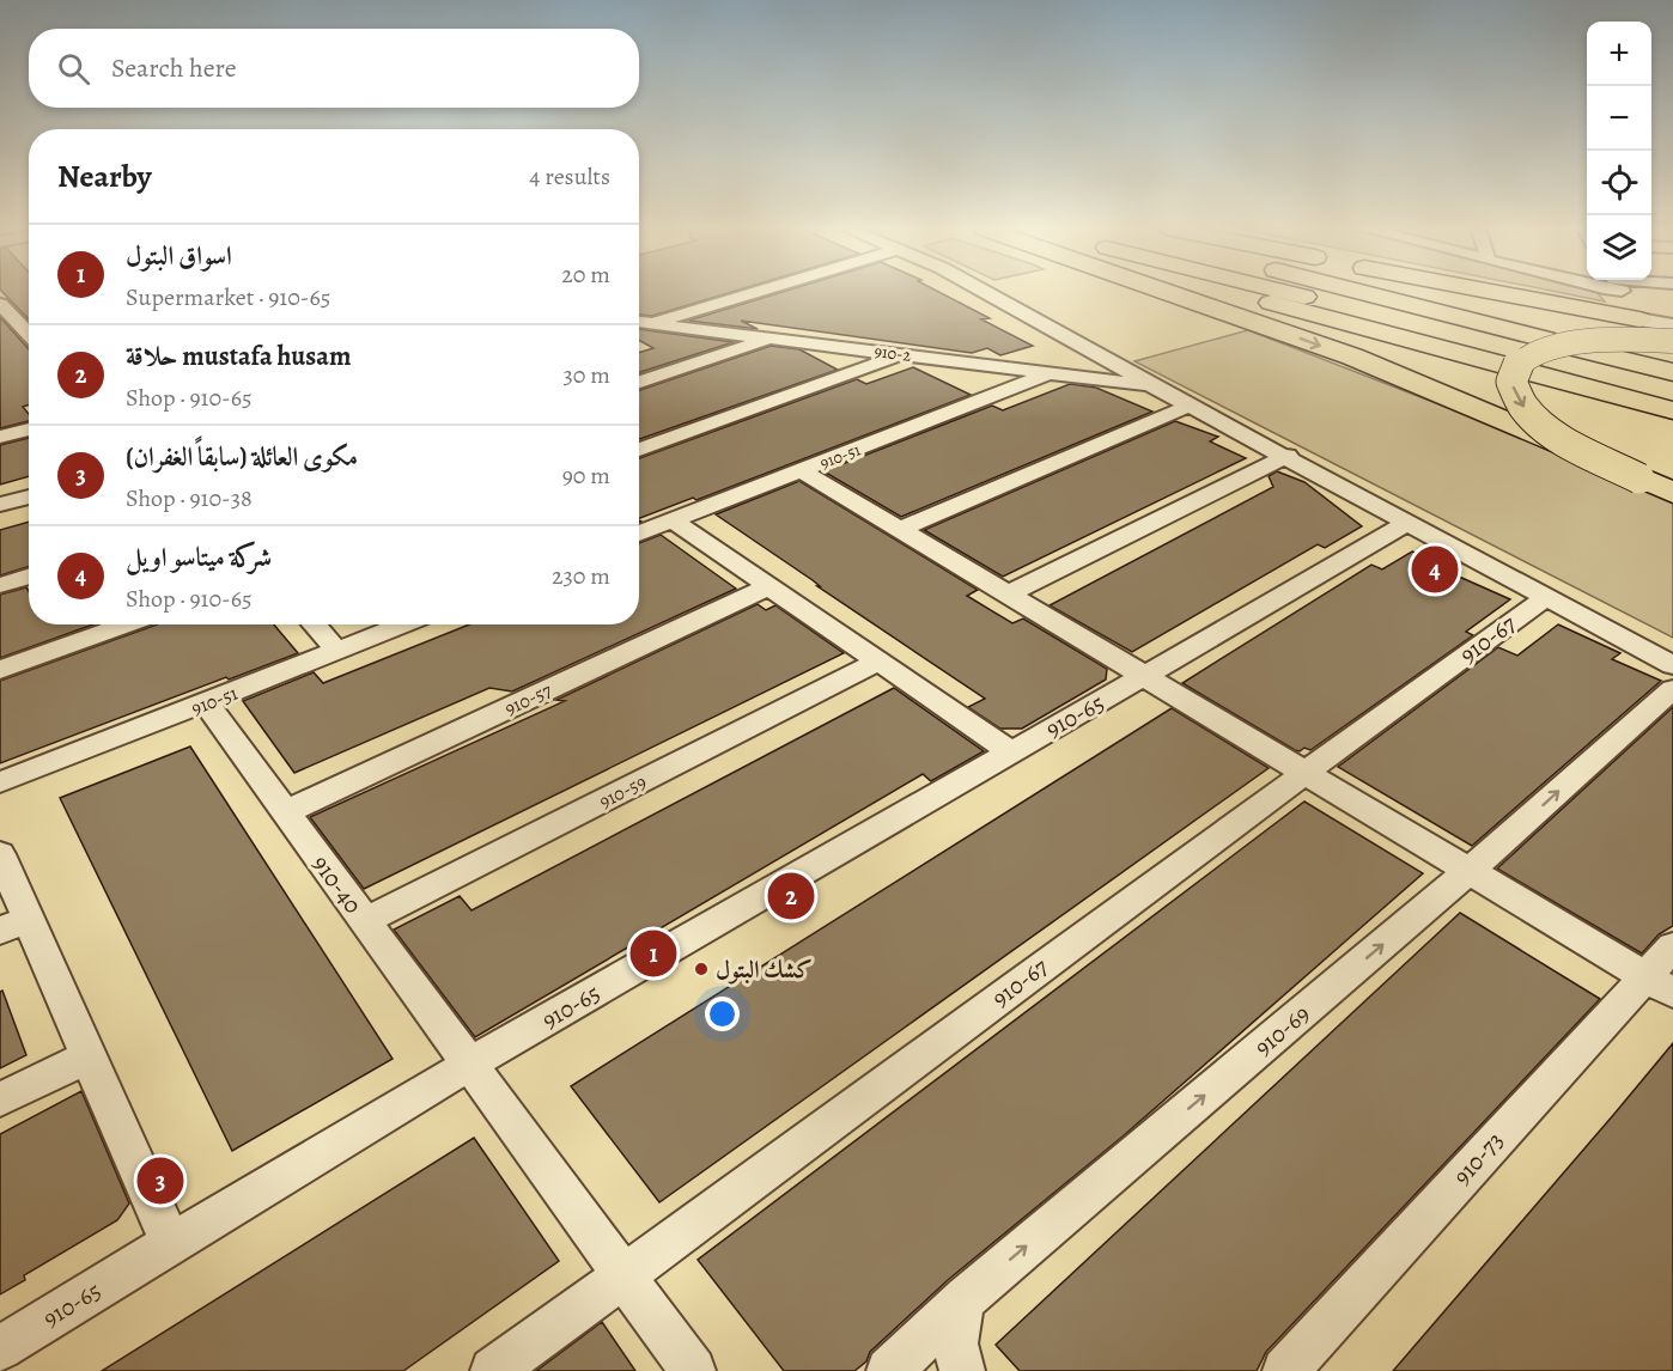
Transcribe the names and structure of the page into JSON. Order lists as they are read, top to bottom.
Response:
{
  "streets": {
    "street": [
      "910-2",
      "910-51",
      "910-67",
      "910-57",
      "910-65",
      "910-59",
      "910-40",
      "910-69",
      "910-73"
    ]
  },
  "crossings": [
    ["910-2", "910-51"],
    ["910-51", "910-40"],
    ["910-67", "910-40"],
    ["910-57", "910-40"],
    ["910-65", "910-40"],
    ["910-59", "910-40"]
  ],
  "one_way": ["910-69"],
  "places": ["كشك البتول"],
  "page": {
    "map_buttons": ["+", "−"],
    "search": "Search here",
    "heading": ["Nearby", "4 results"],
    "list": [
      {
        "mark": "1",
        "name": "اسواق البتول",
        "note": "Supermarket · 910-65",
        "value": "20 m"
      },
      {
        "mark": "2",
        "name": "حلاقة mustafa husam",
        "note": "Shop · 910-65",
        "value": "30 m"
      },
      {
        "mark": "3",
        "name": "مكوى العائلة (سابقاً الغفران)",
        "note": "Shop · 910-38",
        "value": "90 m"
      },
      {
        "mark": "4",
        "name": "شركة ميتاسو اويل",
        "note": "Shop · 910-65",
        "value": "230 m"
      }
    ],
    "pins": [
      "4",
      "2",
      "1",
      "3"
    ]
  }
}
